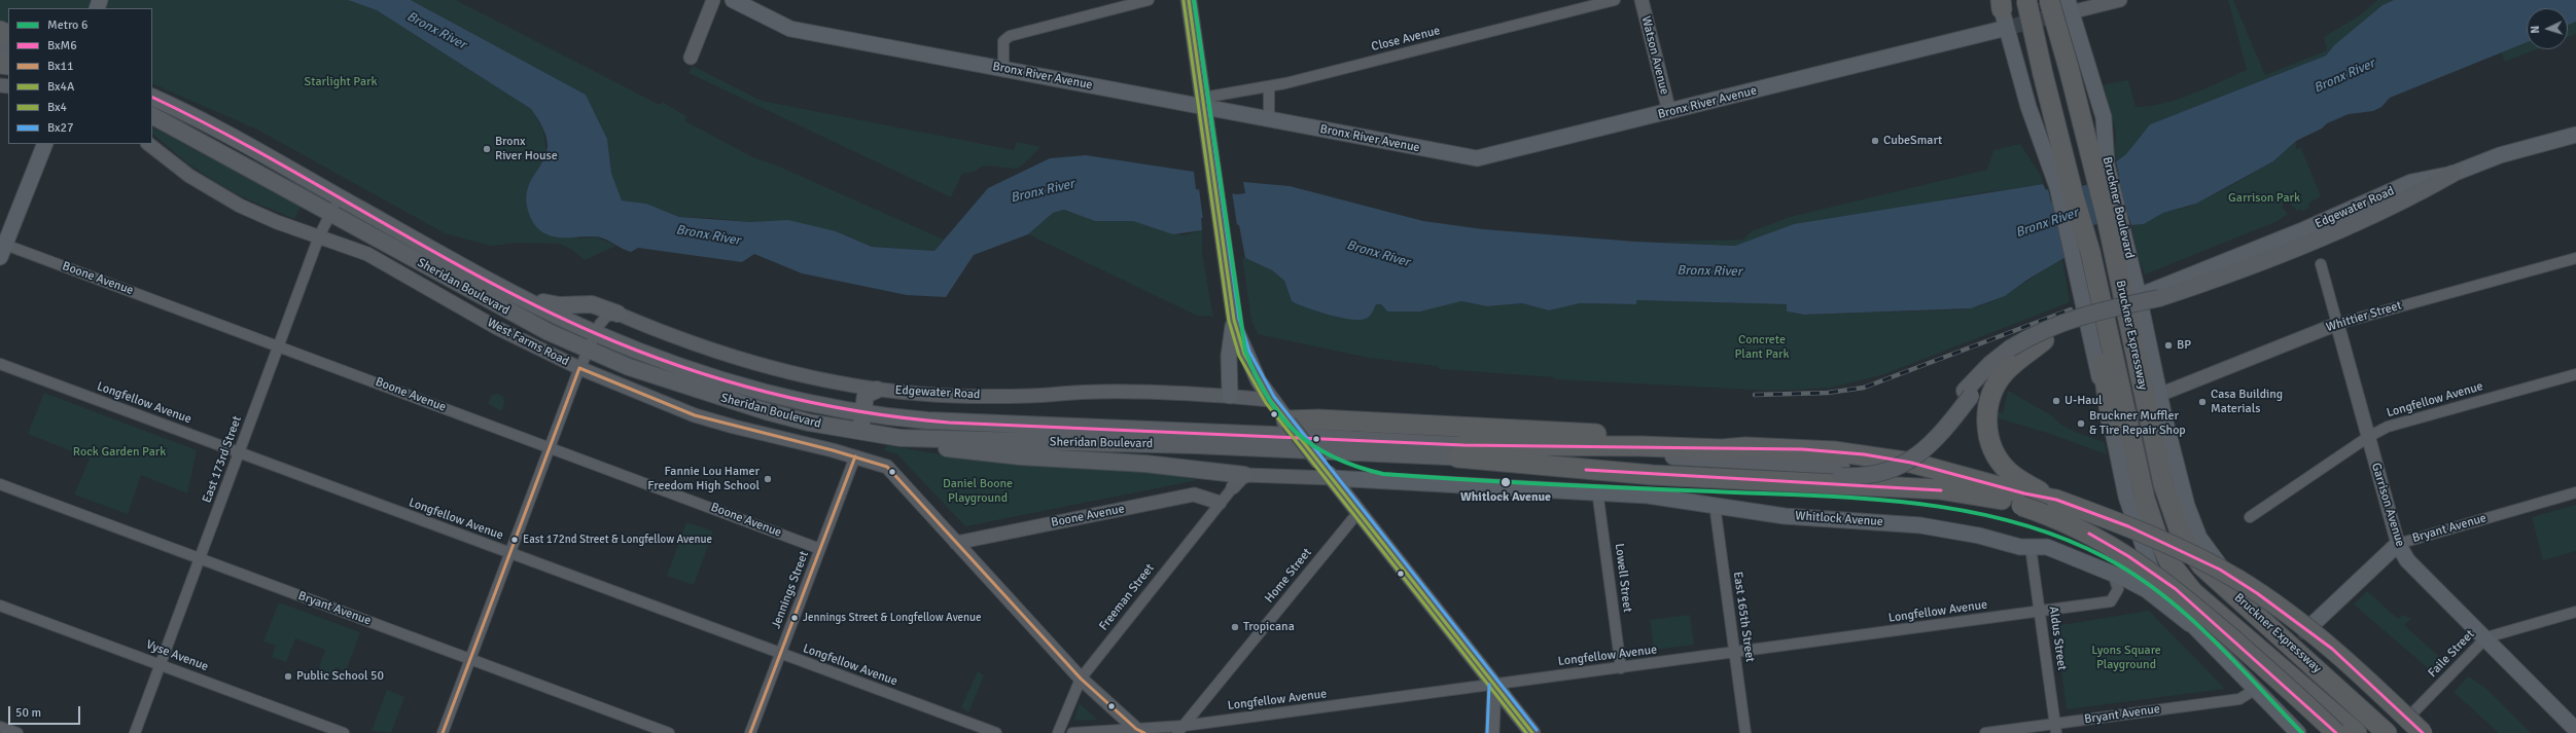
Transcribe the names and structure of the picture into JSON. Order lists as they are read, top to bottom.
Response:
{
  "streets": {
    "highway": ["Bruckner Expressway"],
    "main road": [
      "Bronx River Avenue",
      "Bruckner Boulevard",
      "Edgewater Road",
      "Sheridan Boulevard",
      "Garrison Avenue",
      "Whitlock Avenue",
      "Bryant Avenue"
    ],
    "street": [
      "Close Avenue",
      "Watson Avenue",
      "Boone Avenue",
      "Whittier Street",
      "West Farms Road",
      "Longfellow Avenue",
      "East 173rd Street",
      "Home Street",
      "Lowell Street",
      "Jennings Street",
      "Freeman Street",
      "East 165th Street",
      "Aldus Street",
      "Faile Street",
      "Vyse Avenue"
    ]
  },
  "crossings": [
    ["Close Avenue", "Bronx River Avenue"],
    ["Watson Avenue", "Bronx River Avenue"],
    ["Bruckner Boulevard", "Edgewater Road"],
    ["Bruckner Boulevard", "Whittier Street"],
    ["Bruckner Boulevard", "Bruckner Expressway"],
    ["Bruckner Boulevard", "Bryant Avenue"],
    ["Bruckner Boulevard", "Faile Street"],
    ["Boone Avenue", "West Farms Road"],
    ["Boone Avenue", "East 173rd Street"],
    ["Boone Avenue", "Jennings Street"],
    ["Boone Avenue", "Freeman Street"],
    ["Sheridan Boulevard", "East 173rd Street"],
    ["Whittier Street", "Garrison Avenue"],
    ["West Farms Road", "Longfellow Avenue"],
    ["West Farms Road", "East 173rd Street"],
    ["West Farms Road", "Jennings Street"],
    ["West Farms Road", "Freeman Street"],
    ["Longfellow Avenue", "East 173rd Street"],
    ["Longfellow Avenue", "Garrison Avenue"],
    ["Longfellow Avenue", "Whitlock Avenue"],
    ["Longfellow Avenue", "Home Street"],
    ["Longfellow Avenue", "Lowell Street"],
    ["Longfellow Avenue", "Jennings Street"],
    ["Longfellow Avenue", "East 165th Street"],
    ["Longfellow Avenue", "Aldus Street"],
    ["East 173rd Street", "Bryant Avenue"],
    ["East 173rd Street", "Vyse Avenue"],
    ["Garrison Avenue", "Bryant Avenue"],
    ["Garrison Avenue", "Faile Street"],
    ["Whitlock Avenue", "Lowell Street"],
    ["Whitlock Avenue", "East 165th Street"],
    ["Whitlock Avenue", "Aldus Street"],
    ["Bryant Avenue", "Aldus Street"]
  ],
  "water": ["Bronx River"],
  "parks": [
    "Starlight Park",
    "Garrison Park",
    "Concrete Plant Park",
    "Rock Garden Park",
    "Daniel Boone Playground",
    "Lyons Square Playground"
  ],
  "places": [
    "CubeSmart",
    "Bronx River House",
    "BP",
    "U-Haul",
    "Casa Building Materials",
    "Bruckner Muffler & Tire Repair Shop",
    "Fannie Lou Hamer Freedom High School",
    "Whitlock Avenue",
    "East 172nd Street & Longfellow Avenue",
    "Jennings Street & Longfellow Avenue",
    "Tropicana",
    "Public School 50"
  ],
  "lines": [
    "metro line 6",
    "transit line Bx4A",
    "transit line Bx27",
    "transit line Bx4",
    "transit line BxM6",
    "transit line Bx11"
  ],
  "legend": [
    "Metro 6",
    "BxM6",
    "Bx11",
    "Bx4A",
    "Bx4",
    "Bx27"
  ],
  "scale_bar": "50 m",
  "north": "left"
}
